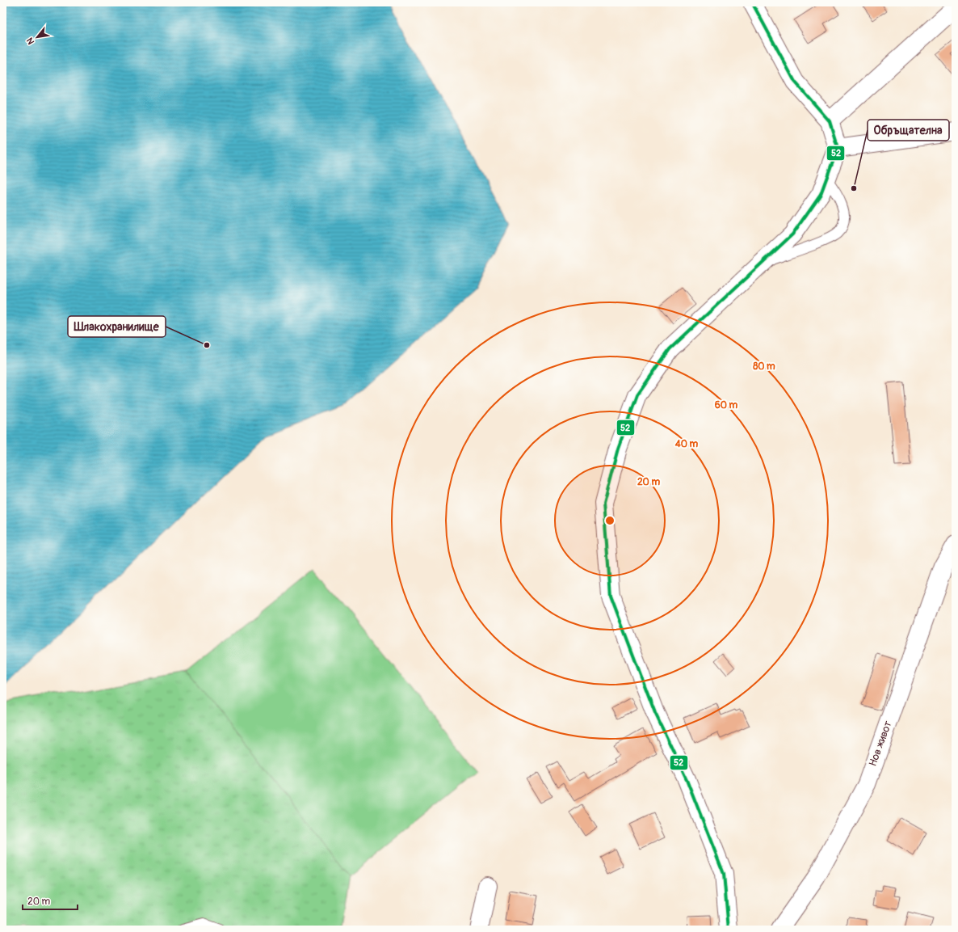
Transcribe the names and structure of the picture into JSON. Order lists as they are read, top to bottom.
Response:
{
  "streets": {
    "street": ["Нов живот"]
  },
  "places": ["Обръщателна", "Шлакохранилище"],
  "lines": ["transit line 52"],
  "scale_bar": "20 m",
  "north": "bottom left",
  "rings": [
    "80 m",
    "60 m",
    "40 m",
    "20 m"
  ]
}
